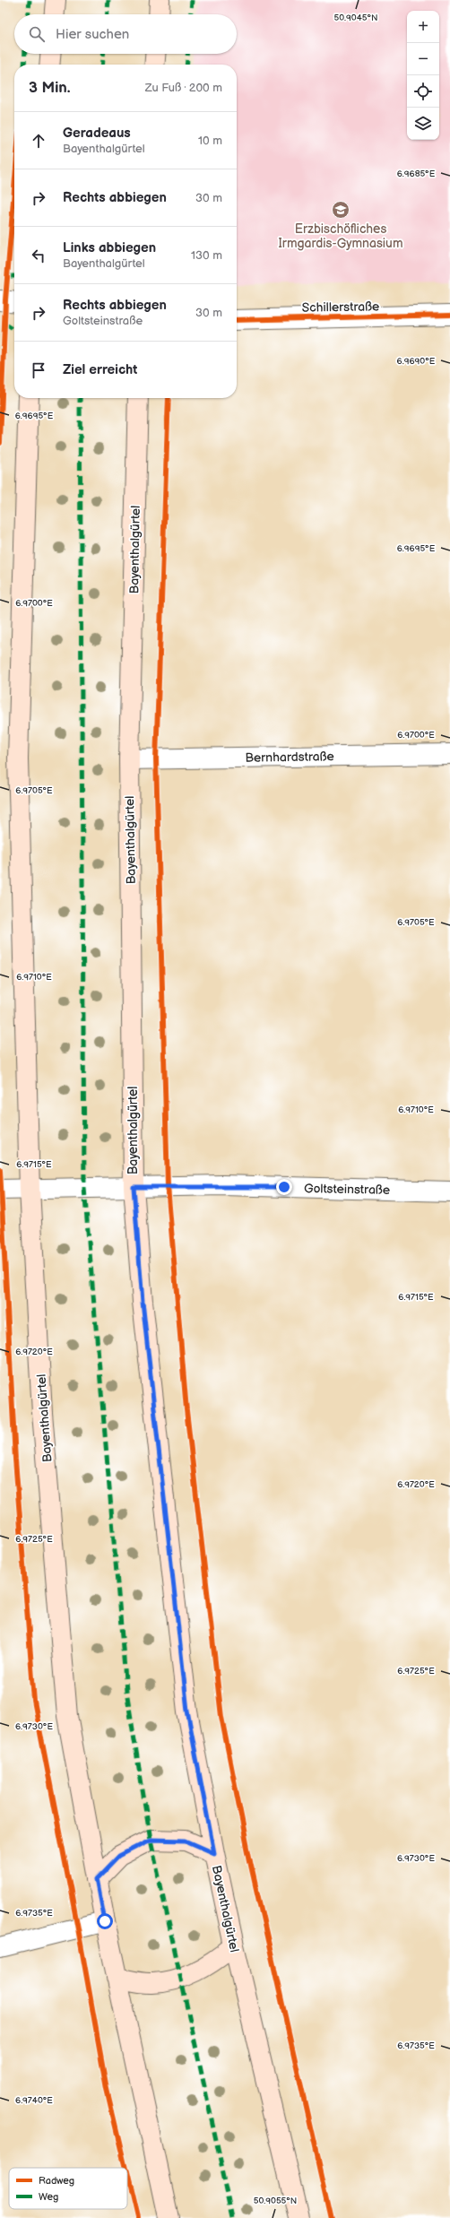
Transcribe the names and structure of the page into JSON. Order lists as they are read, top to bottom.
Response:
{
  "streets": {
    "main road": ["Bayenthalgürtel"],
    "street": ["Schillerstraße", "Bernhardstraße", "Goltsteinstraße"]
  },
  "crossings": [
    ["Bayenthalgürtel", "Bernhardstraße"],
    ["Bayenthalgürtel", "Goltsteinstraße"]
  ],
  "places": {
    "school or university": ["Erzbischöfliches Irmgardis-Gymnasium"]
  },
  "legend": ["Radweg", "Weg"],
  "page": {
    "map_buttons": ["+", "−"],
    "search": "Hier suchen",
    "heading": ["3 Min.", "Zu Fuß · 200 m"],
    "list": [
      ["Geradeaus", "Bayenthalgürtel", "10 m"],
      ["Rechts abbiegen", "30 m"],
      ["Links abbiegen", "Bayenthalgürtel", "130 m"],
      ["Rechts abbiegen", "Goltsteinstraße", "30 m"],
      "Ziel erreicht"
    ]
  },
  "coordinates": [
    "50.9045°N",
    "6.9685°E",
    "6.9690°E",
    "6.9695°E",
    "6.9700°E",
    "6.9705°E",
    "6.9710°E",
    "6.9715°E",
    "6.9720°E",
    "6.9725°E",
    "6.9730°E",
    "6.9735°E",
    "6.9740°E",
    "50.9055°N"
  ]
}
